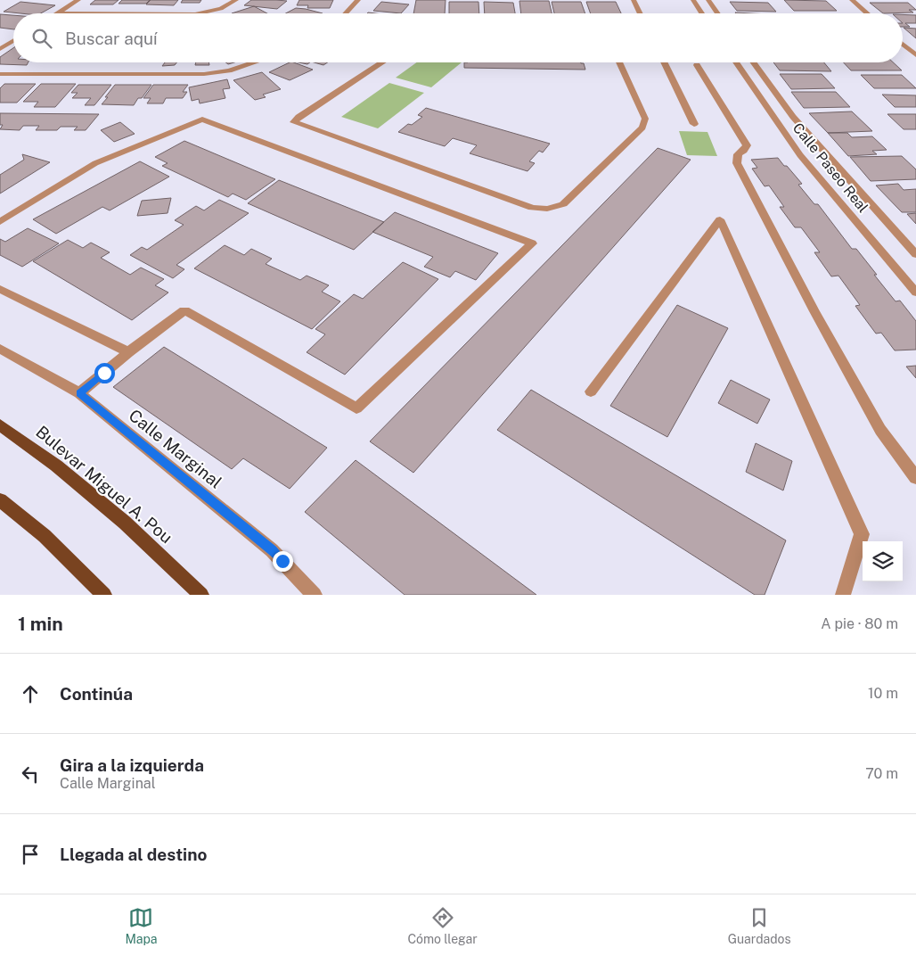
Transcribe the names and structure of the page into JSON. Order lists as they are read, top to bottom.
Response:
{
  "streets": {
    "main road": ["Bulevar Miguel A. Pou"],
    "street": ["Calle Paseo Real", "Calle Marginal"]
  },
  "page": {
    "search": "Buscar aquí",
    "heading": ["1 min", "A pie · 80 m"],
    "list": [
      ["Continúa", "10 m"],
      ["Gira a la izquierda", "Calle Marginal", "70 m"],
      "Llegada al destino"
    ],
    "nav": ["Mapa", "Cómo llegar", "Guardados"]
  }
}
